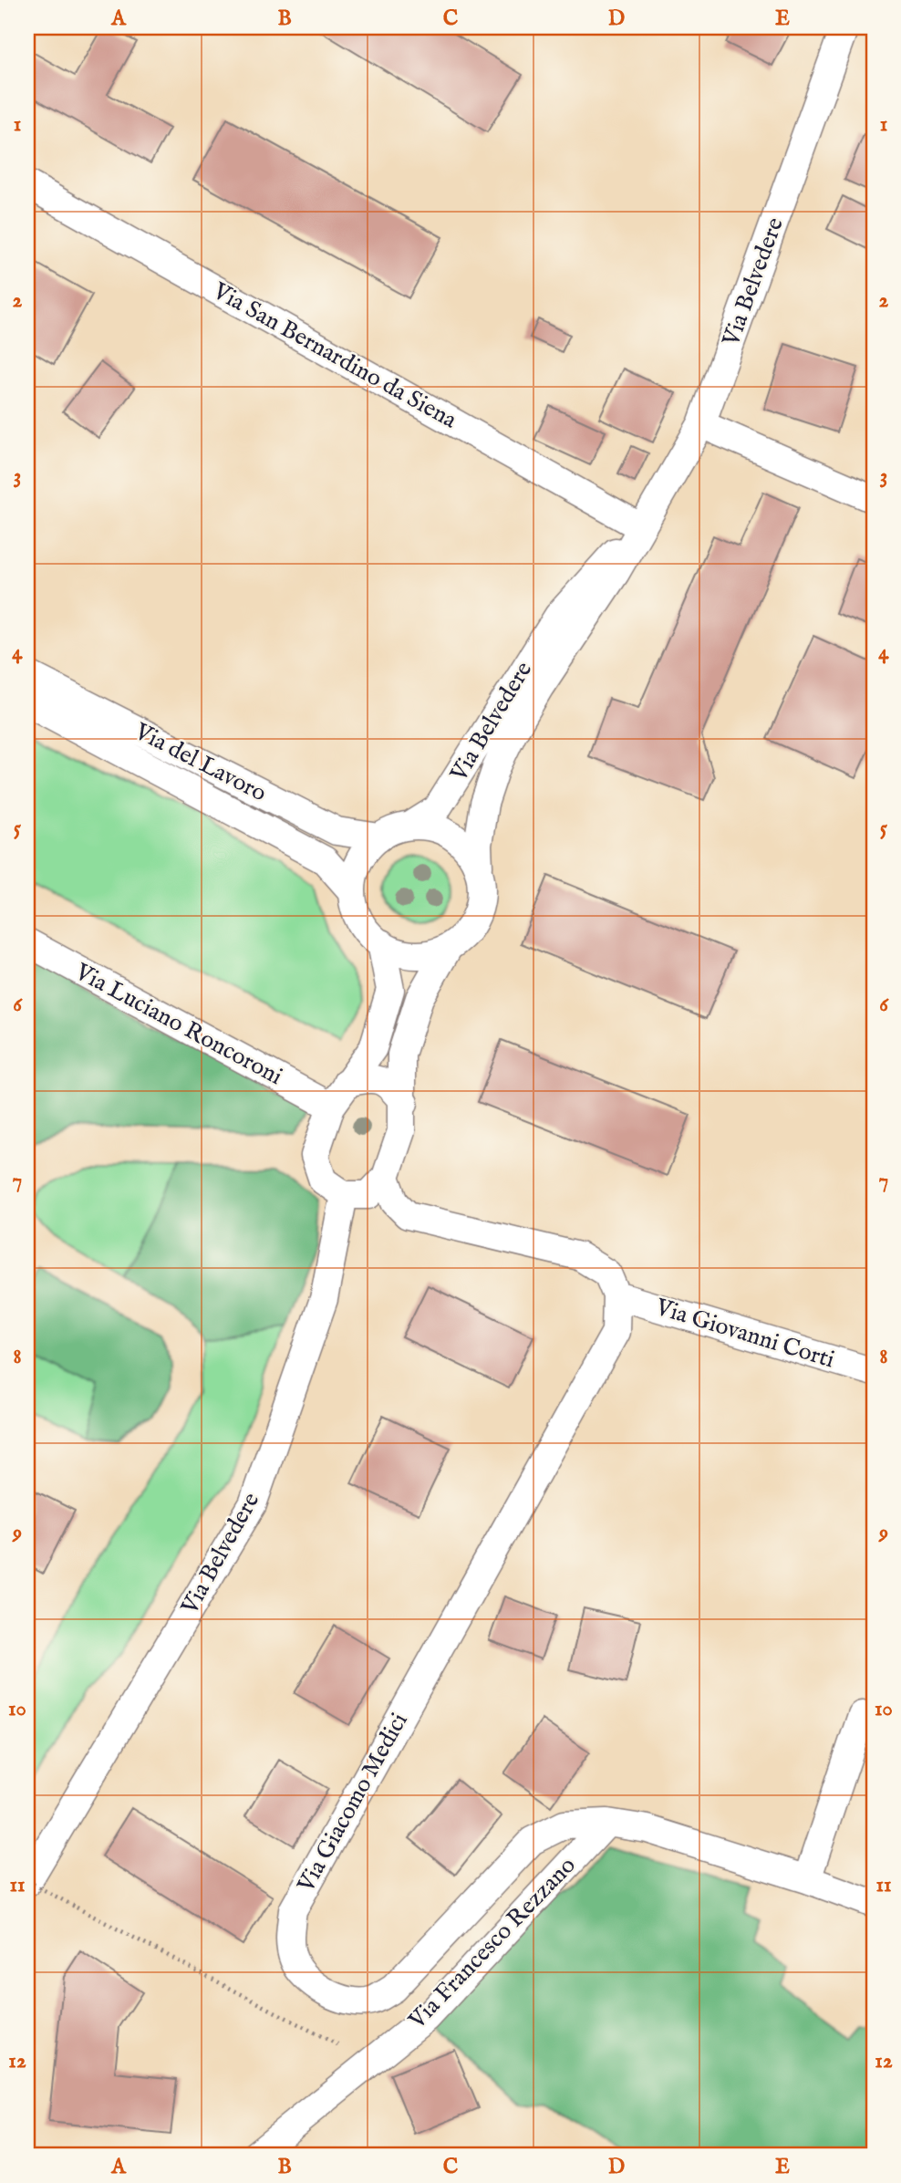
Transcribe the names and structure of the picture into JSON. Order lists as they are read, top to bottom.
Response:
{
  "streets": {
    "street": [
      "Via Belvedere",
      "Via San Bernardino da Siena",
      "Via del Lavoro",
      "Via Luciano Roncoroni",
      "Via Giovanni Corti",
      "Via Giacomo Medici",
      "Via Francesco Rezzano"
    ]
  },
  "crossings": [
    ["Via Belvedere", "Via San Bernardino da Siena"],
    ["Via Belvedere", "Via del Lavoro"],
    ["Via Belvedere", "Via Luciano Roncoroni"],
    ["Via Giovanni Corti", "Via Giacomo Medici"],
    ["Via Giacomo Medici", "Via Francesco Rezzano"]
  ],
  "grid": {
    "columns": [
      "A",
      "B",
      "C",
      "D",
      "E"
    ],
    "rows": [
      "1",
      "2",
      "3",
      "4",
      "5",
      "6",
      "7",
      "8",
      "9",
      "10",
      "11",
      "12"
    ]
  }
}
